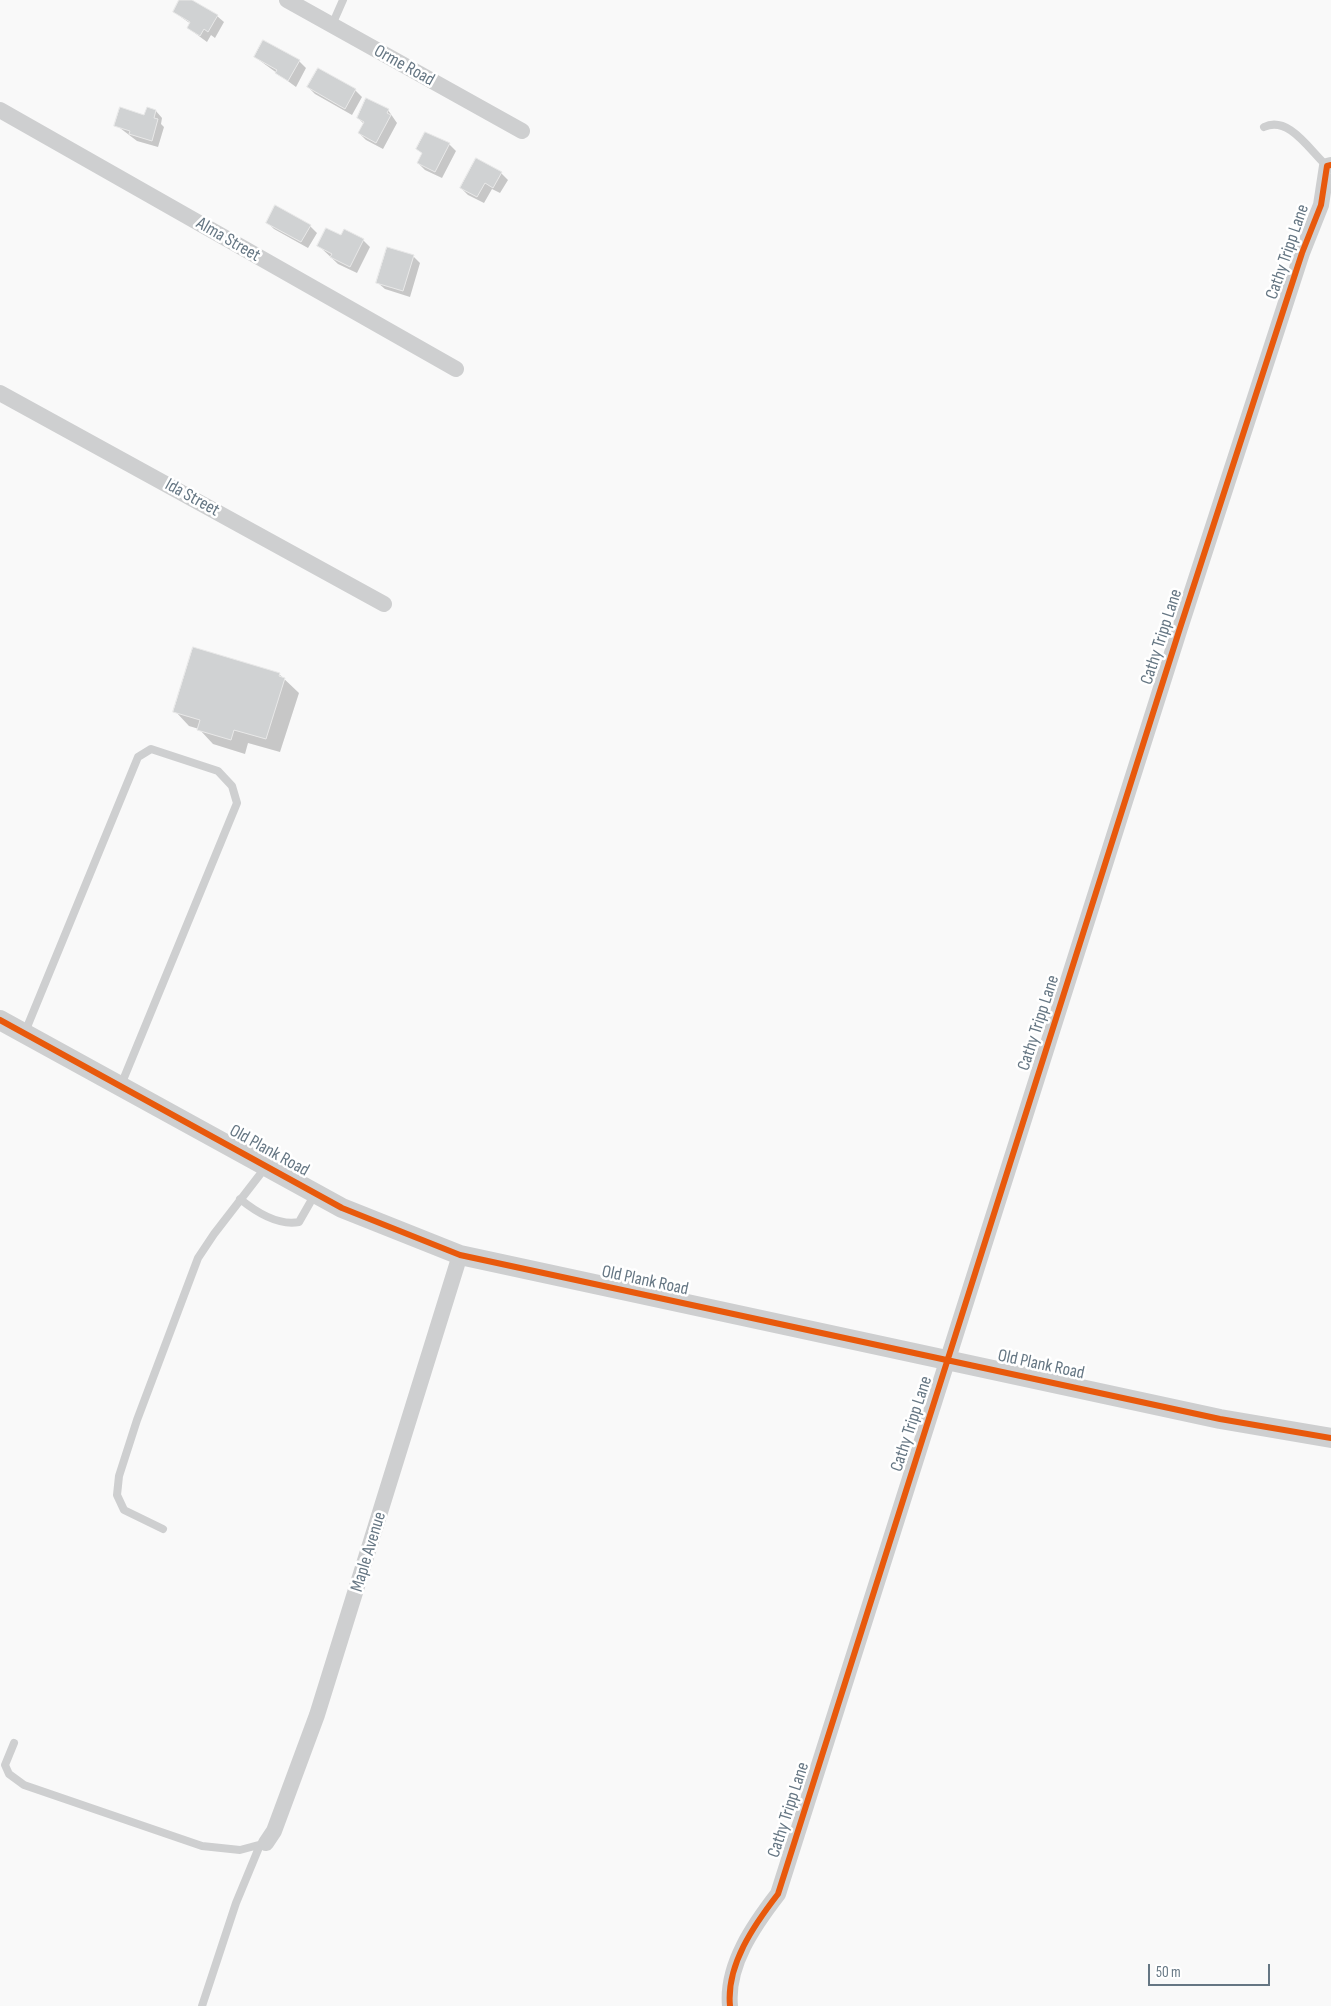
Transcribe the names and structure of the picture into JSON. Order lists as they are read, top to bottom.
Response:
{
  "streets": {
    "street": [
      "Orme Road",
      "Alma Street",
      "Cathy Tripp Lane",
      "Ida Street",
      "Old Plank Road",
      "Maple Avenue"
    ]
  },
  "crossings": [
    ["Cathy Tripp Lane", "Old Plank Road"],
    ["Old Plank Road", "Maple Avenue"]
  ],
  "scale_bar": "50 m"
}
